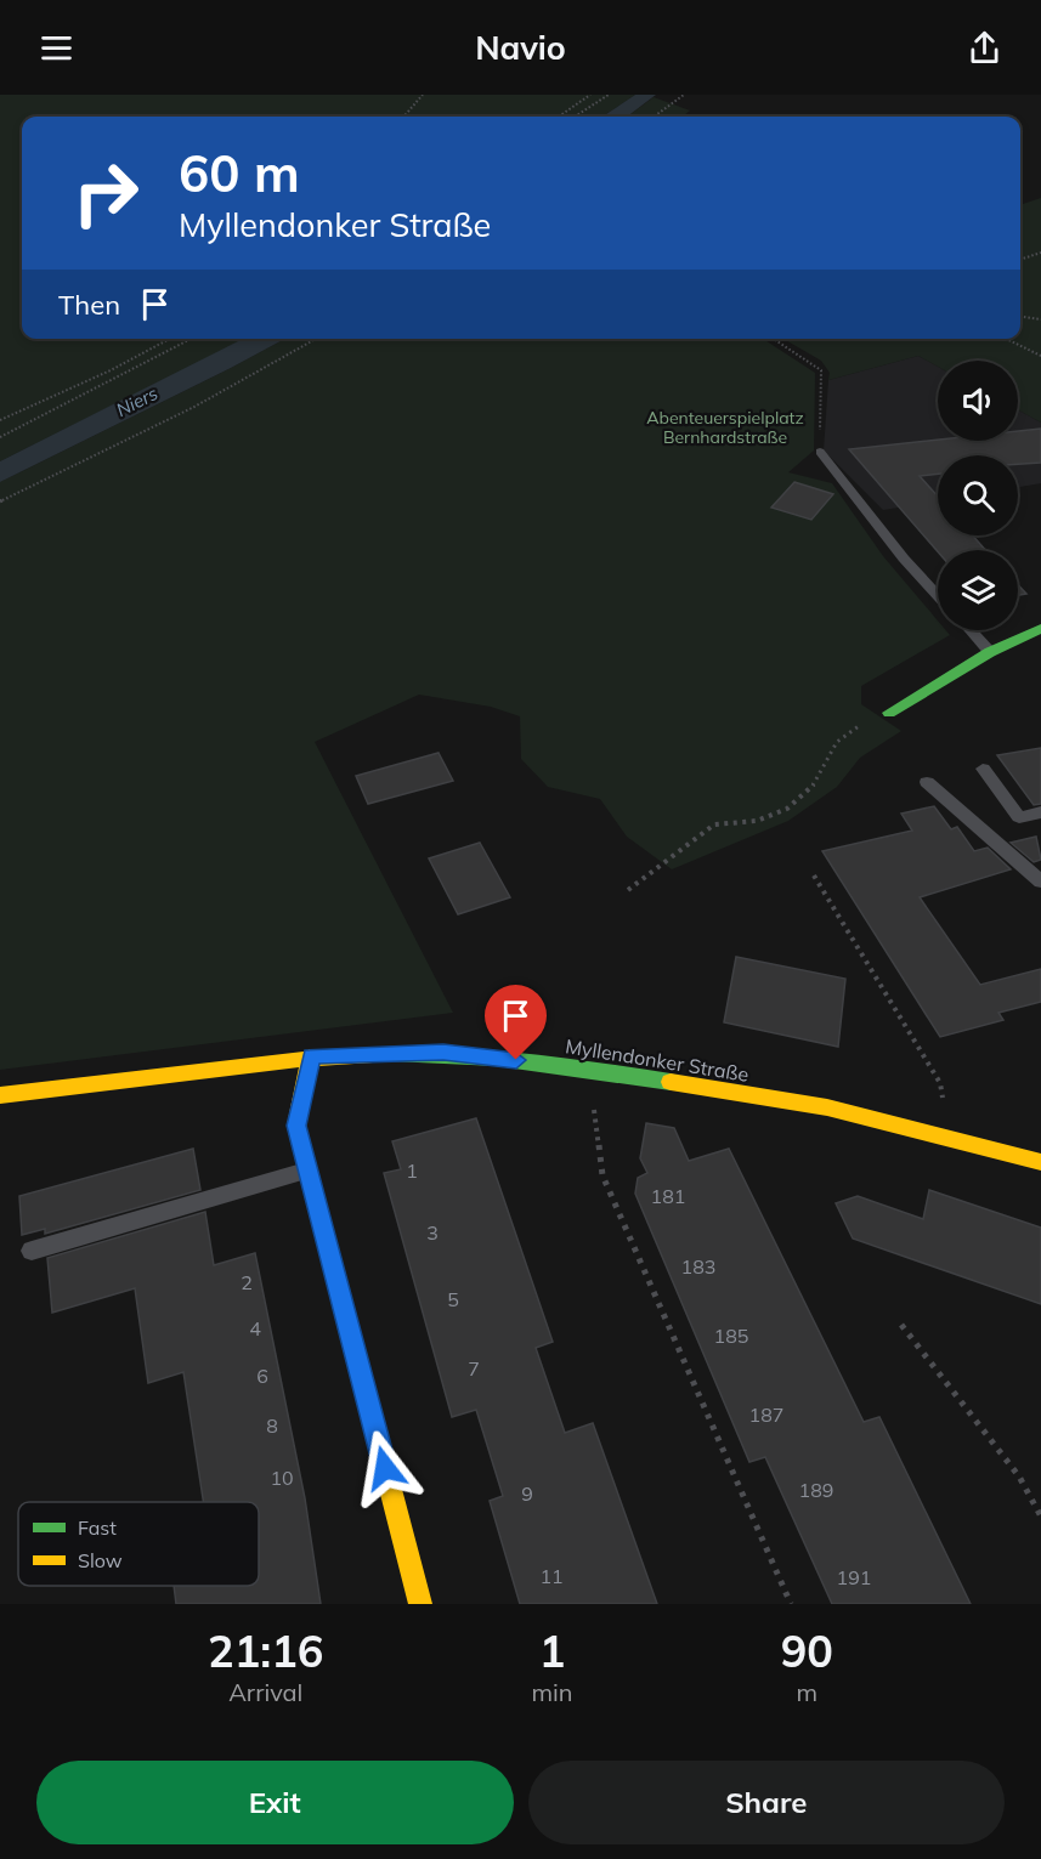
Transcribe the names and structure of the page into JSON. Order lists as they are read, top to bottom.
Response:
{
  "streets": {
    "street": ["Myllendonker Straße"]
  },
  "water": ["Niers"],
  "parks": ["Abenteuerspielplatz Bernhardstraße"],
  "house_numbers": [
    "1",
    "181",
    "3",
    "183",
    "2",
    "5",
    "4",
    "185",
    "7",
    "6",
    "187",
    "8",
    "10",
    "189",
    "9",
    "11",
    "191"
  ],
  "legend": ["Fast", "Slow"],
  "page": {
    "header": "Navio",
    "turn": ["60 m", "Myllendonker Straße"],
    "then": "Then",
    "eta": [
      "21:16",
      "Arrival",
      "1",
      "min",
      "90",
      "m"
    ],
    "buttons": ["Exit", "Share"]
  }
}
